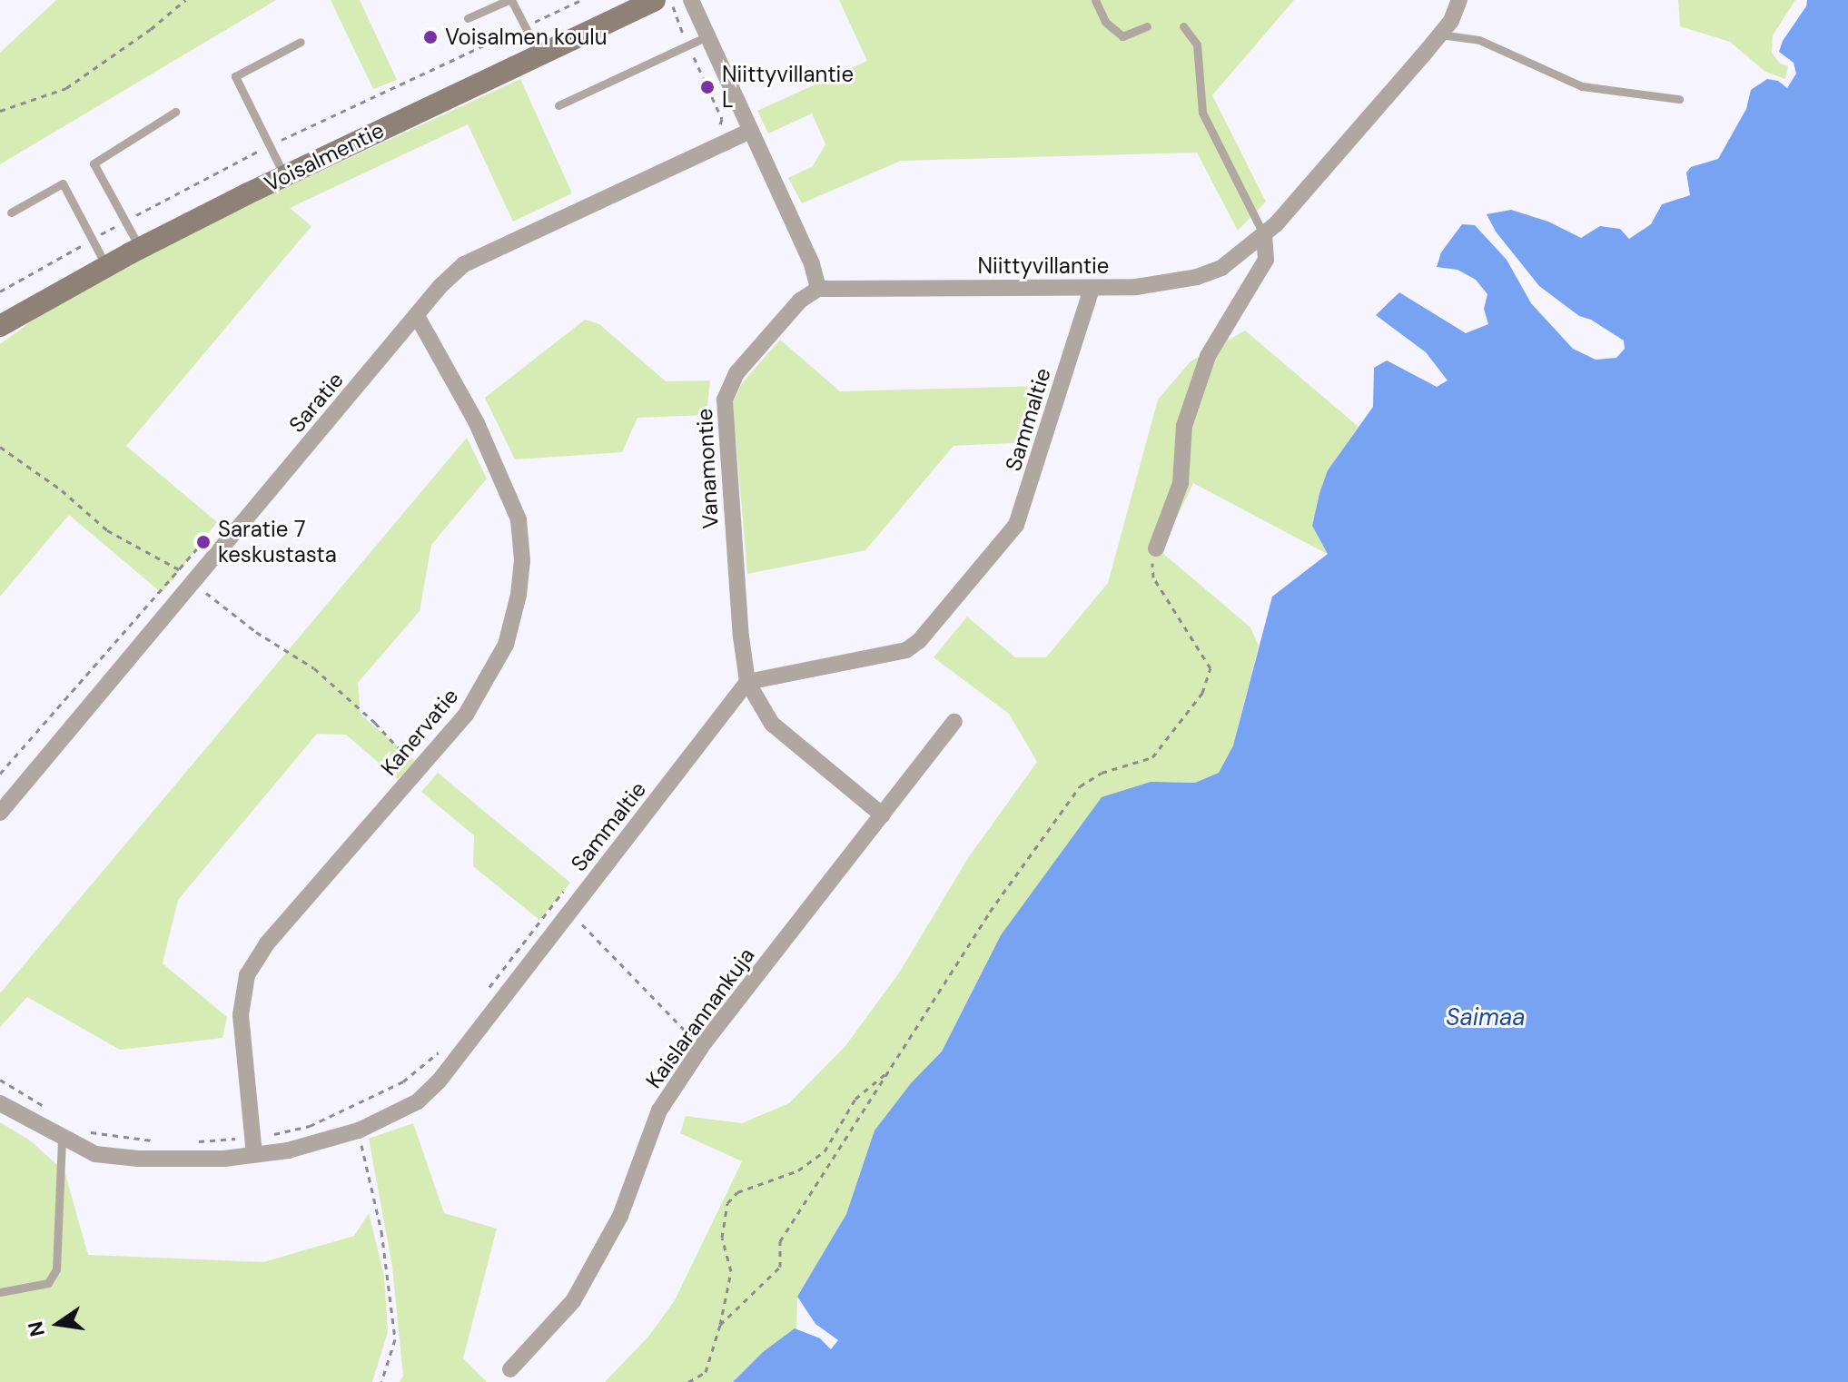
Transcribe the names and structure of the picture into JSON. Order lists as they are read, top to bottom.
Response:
{
  "streets": {
    "street": [
      "Voisalmentie",
      "Niittyvillantie",
      "Saratie",
      "Sammaltie",
      "Vanamontie",
      "Kanervatie",
      "Kaislarannankuja"
    ]
  },
  "crossings": [
    ["Niittyvillantie", "Sammaltie"],
    ["Niittyvillantie", "Vanamontie"],
    ["Saratie", "Kanervatie"],
    ["Sammaltie", "Vanamontie"],
    ["Sammaltie", "Kanervatie"]
  ],
  "water": ["Saimaa"],
  "places": ["Voisalmen koulu", "Niittyvillantie L", "Saratie 7 keskustasta"],
  "north": "left"
}
